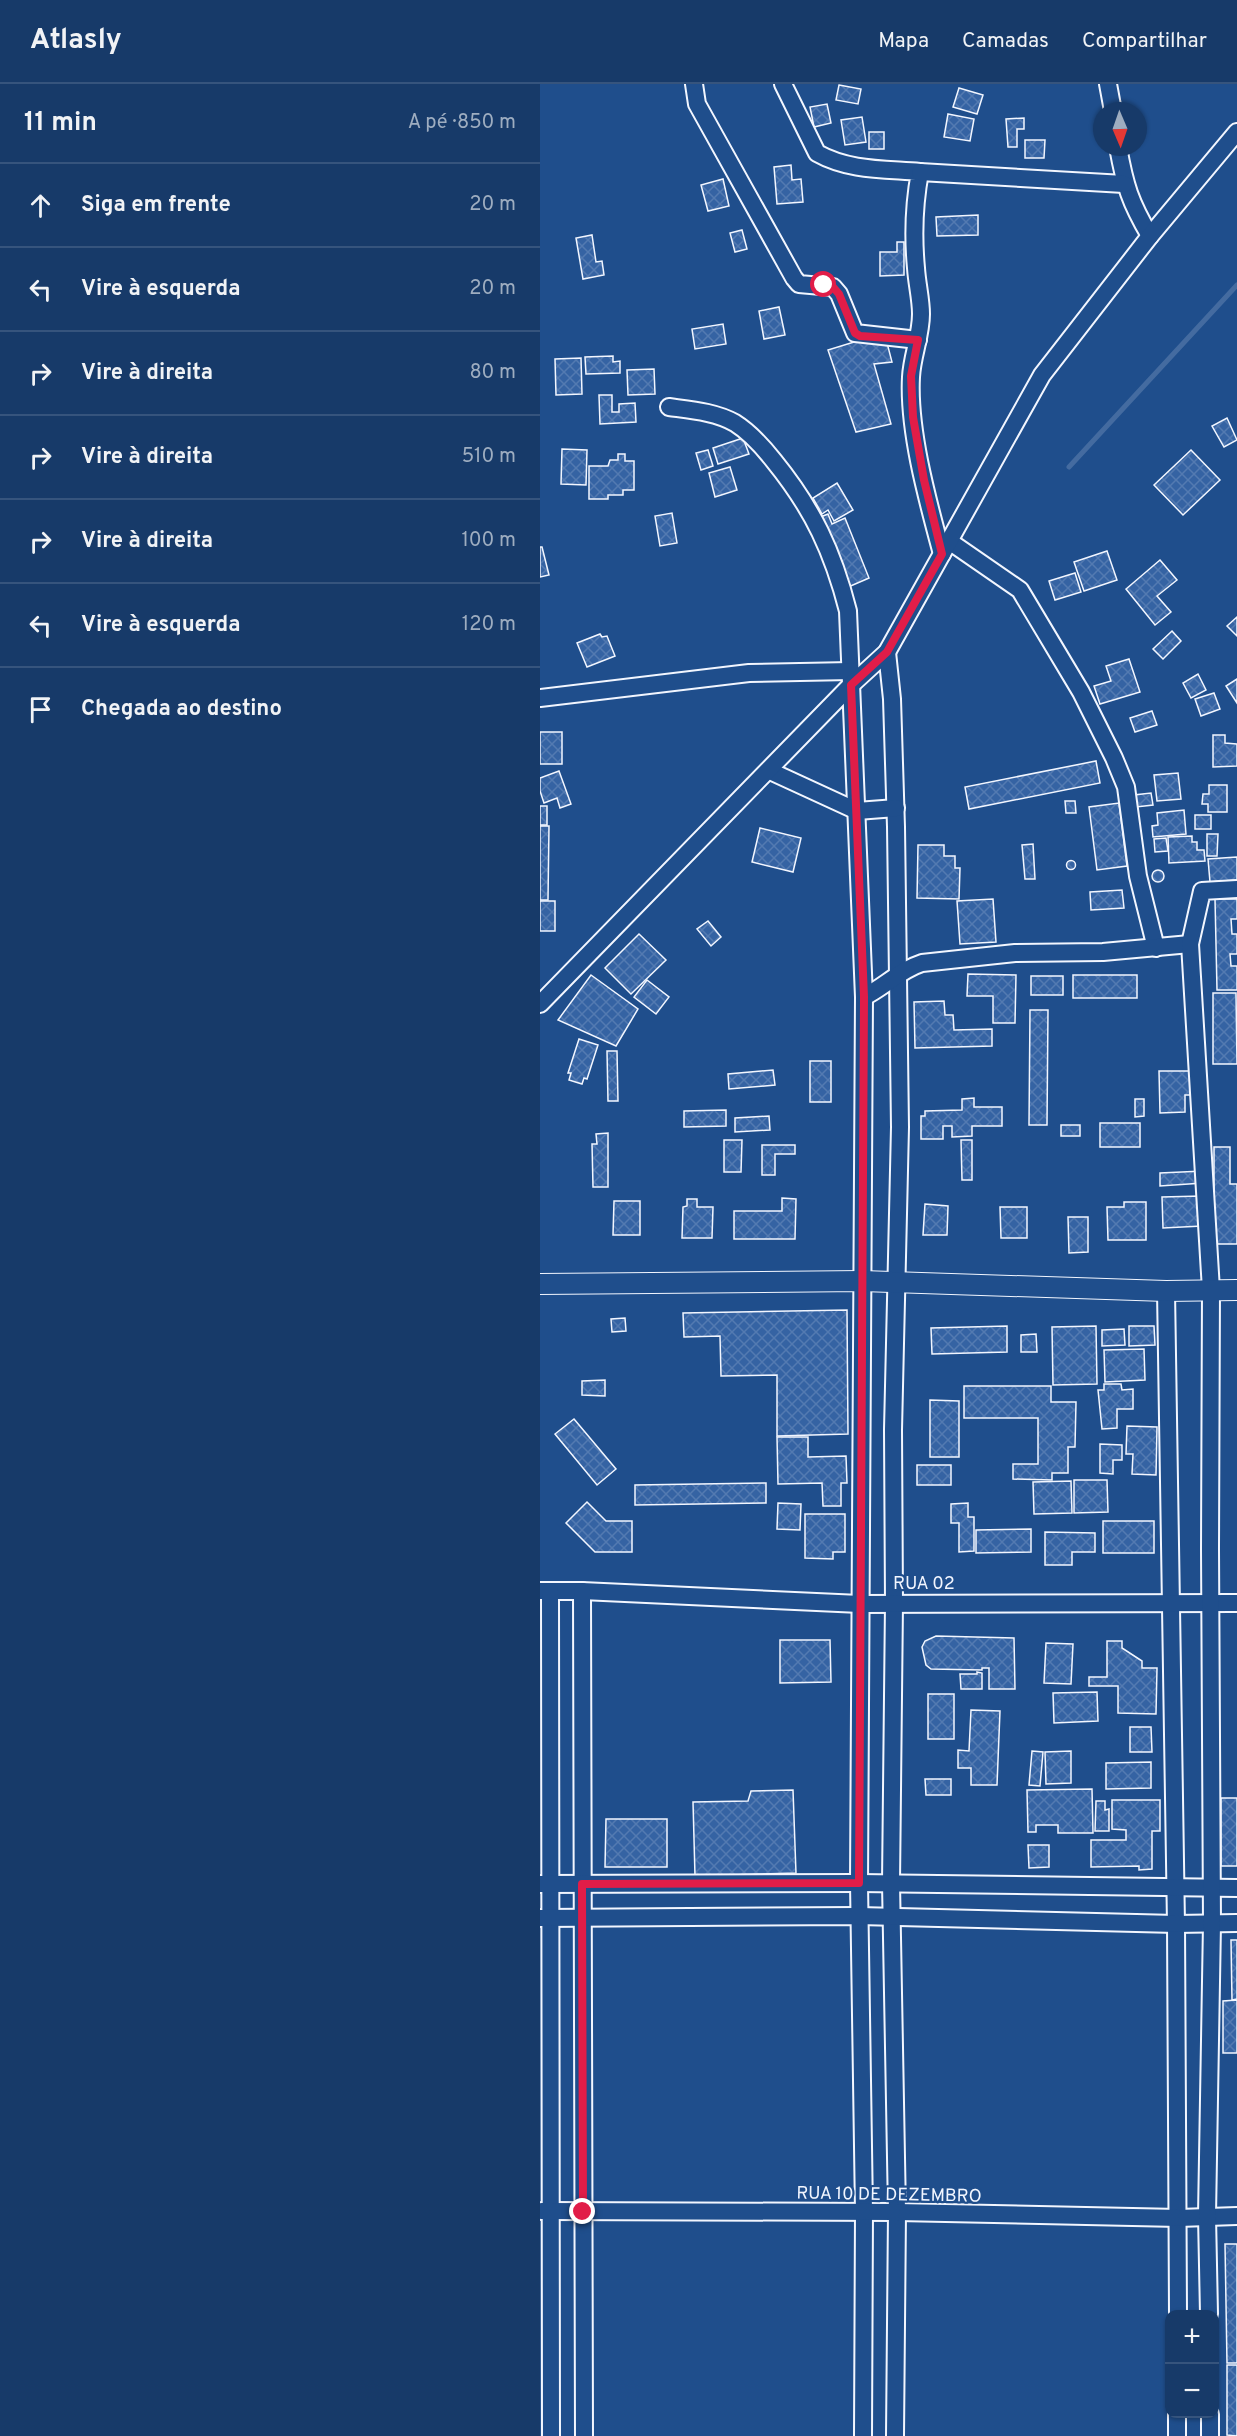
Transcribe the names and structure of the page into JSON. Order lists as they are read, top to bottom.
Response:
{
  "streets": {
    "street": ["RUA 02", "RUA 10 DE DEZEMBRO"]
  },
  "north": "bottom",
  "page": {
    "header": "Atlasly",
    "nav": ["Mapa", "Camadas", "Compartilhar"],
    "heading": ["11 min", "A pé · 850 m"],
    "list": [
      ["Siga em frente", "20 m"],
      ["Vire à esquerda", "20 m"],
      ["Vire à direita", "80 m"],
      ["Vire à direita", "510 m"],
      ["Vire à direita", "100 m"],
      ["Vire à esquerda", "120 m"],
      "Chegada ao destino"
    ],
    "map_buttons": ["+", "−"]
  }
}
